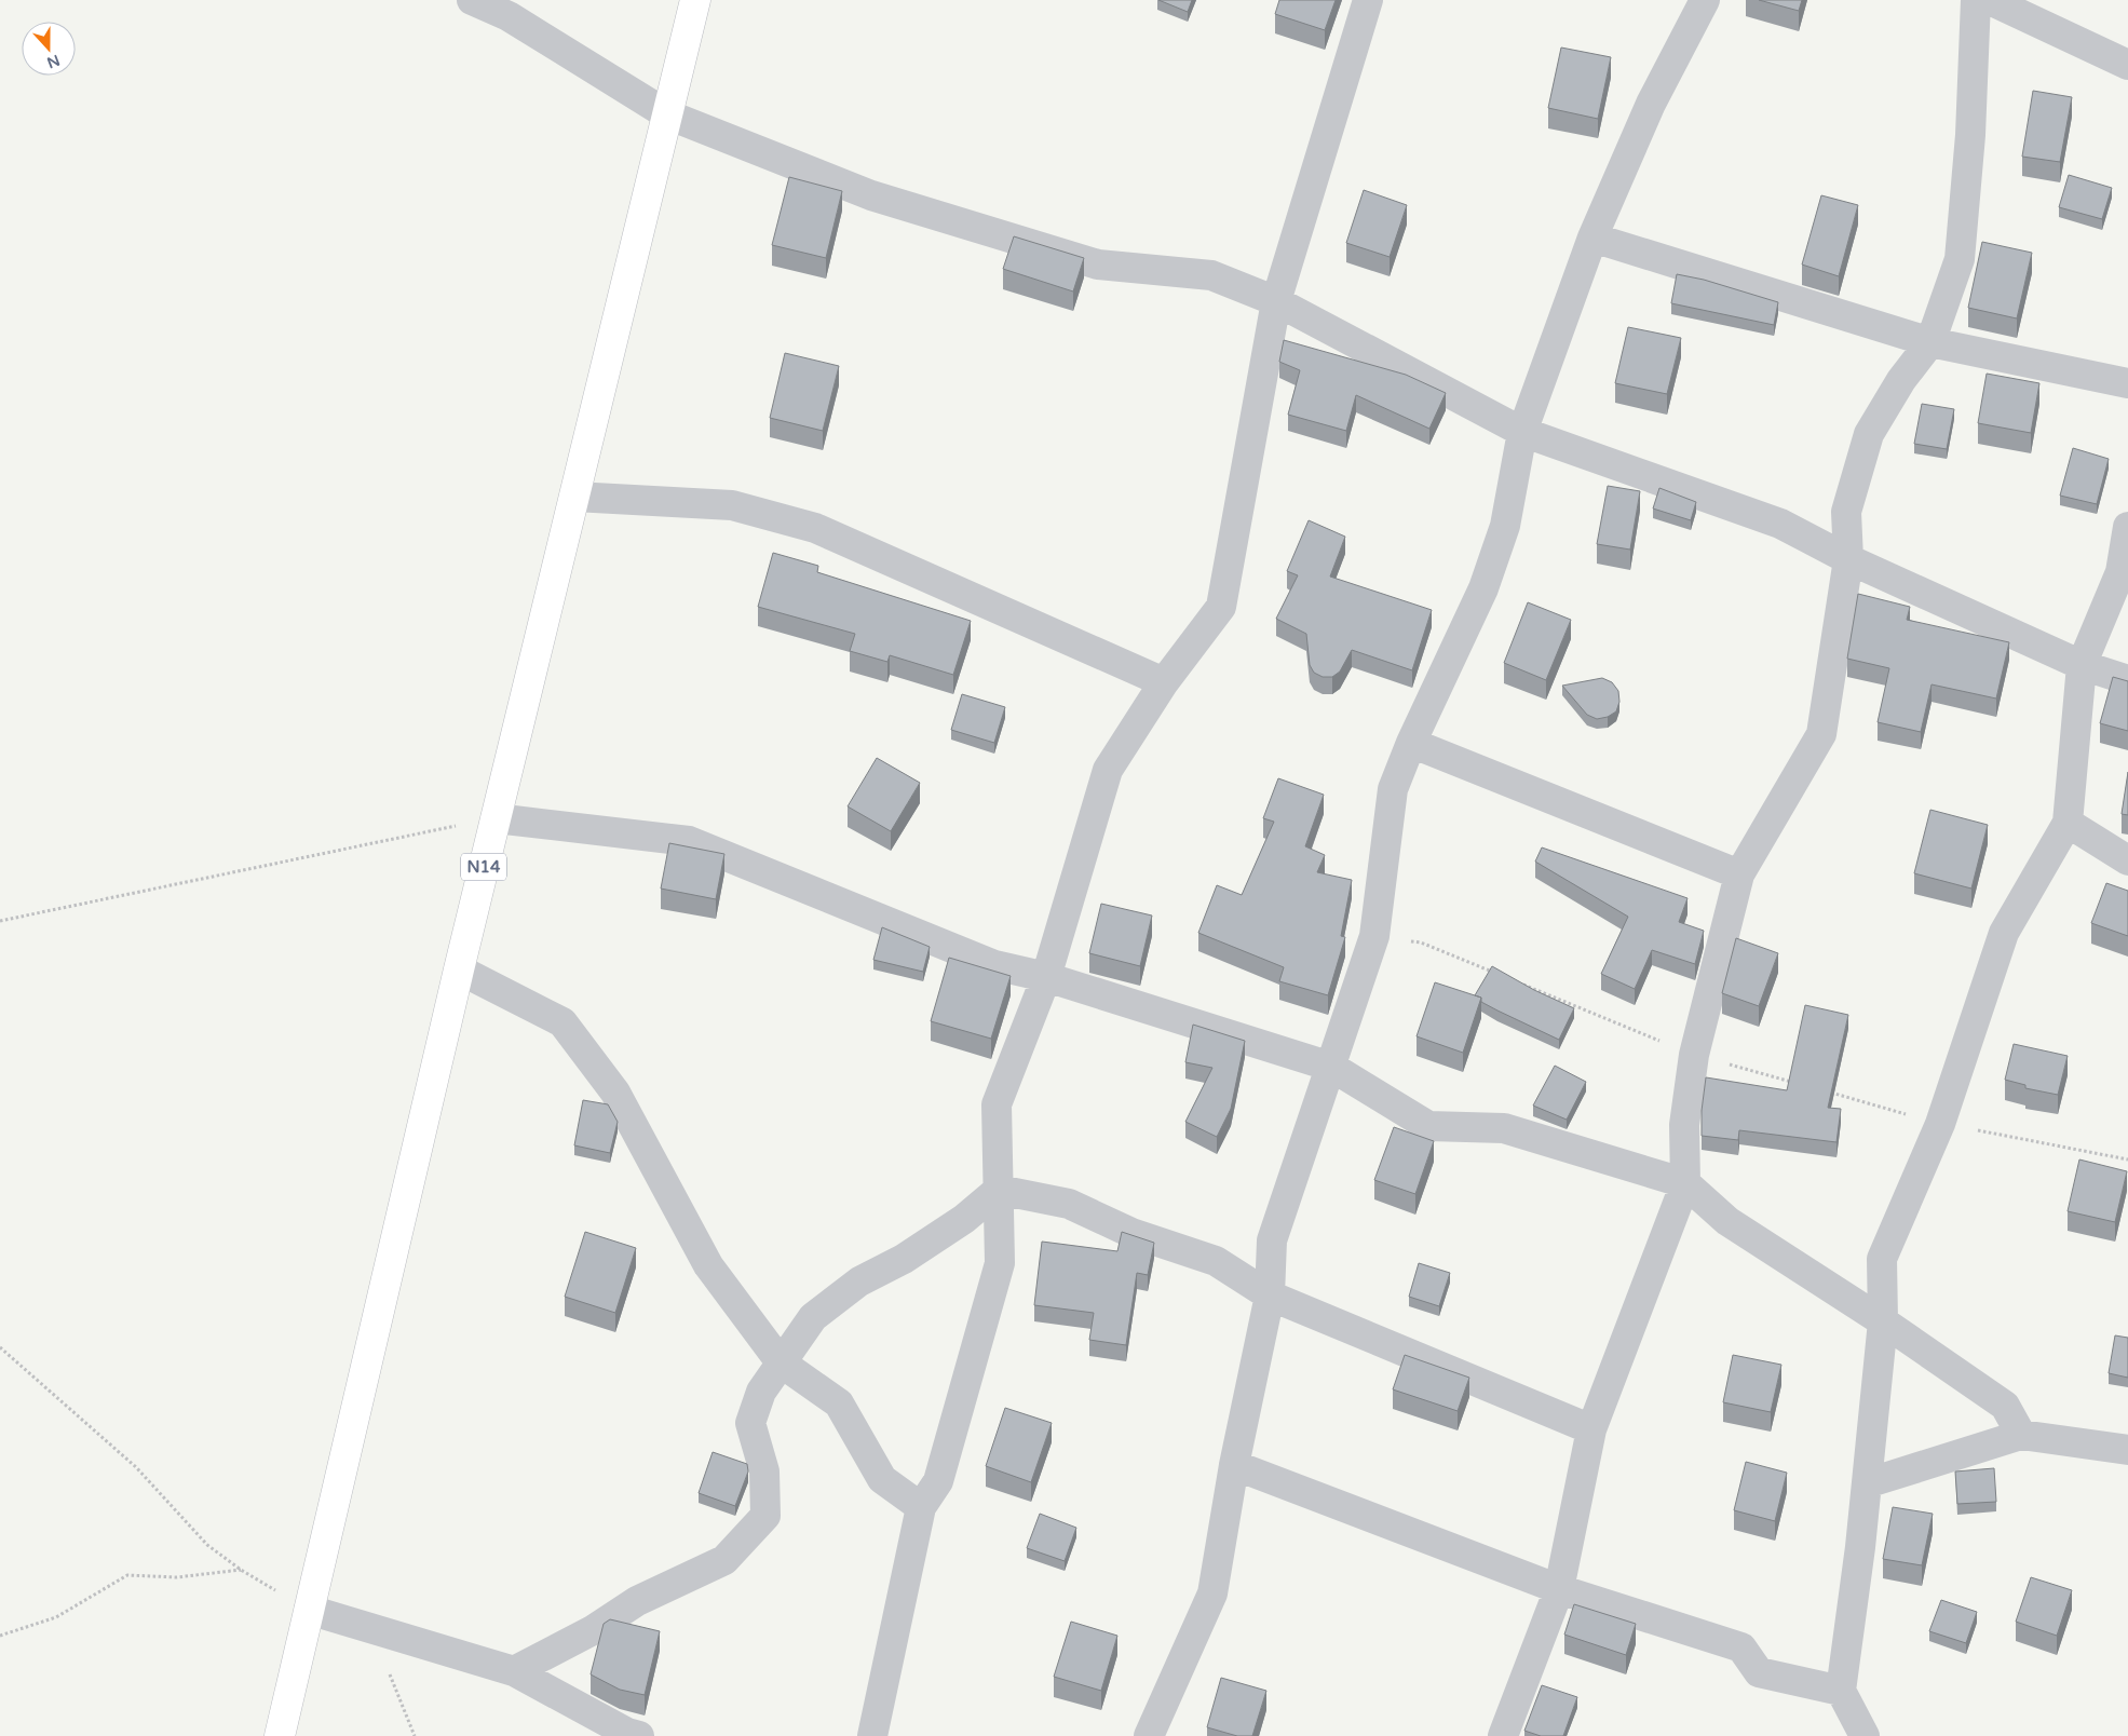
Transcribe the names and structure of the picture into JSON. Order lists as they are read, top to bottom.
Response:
{
  "streets": {
    "main road": ["N14"]
  },
  "north": "bottom"
}
